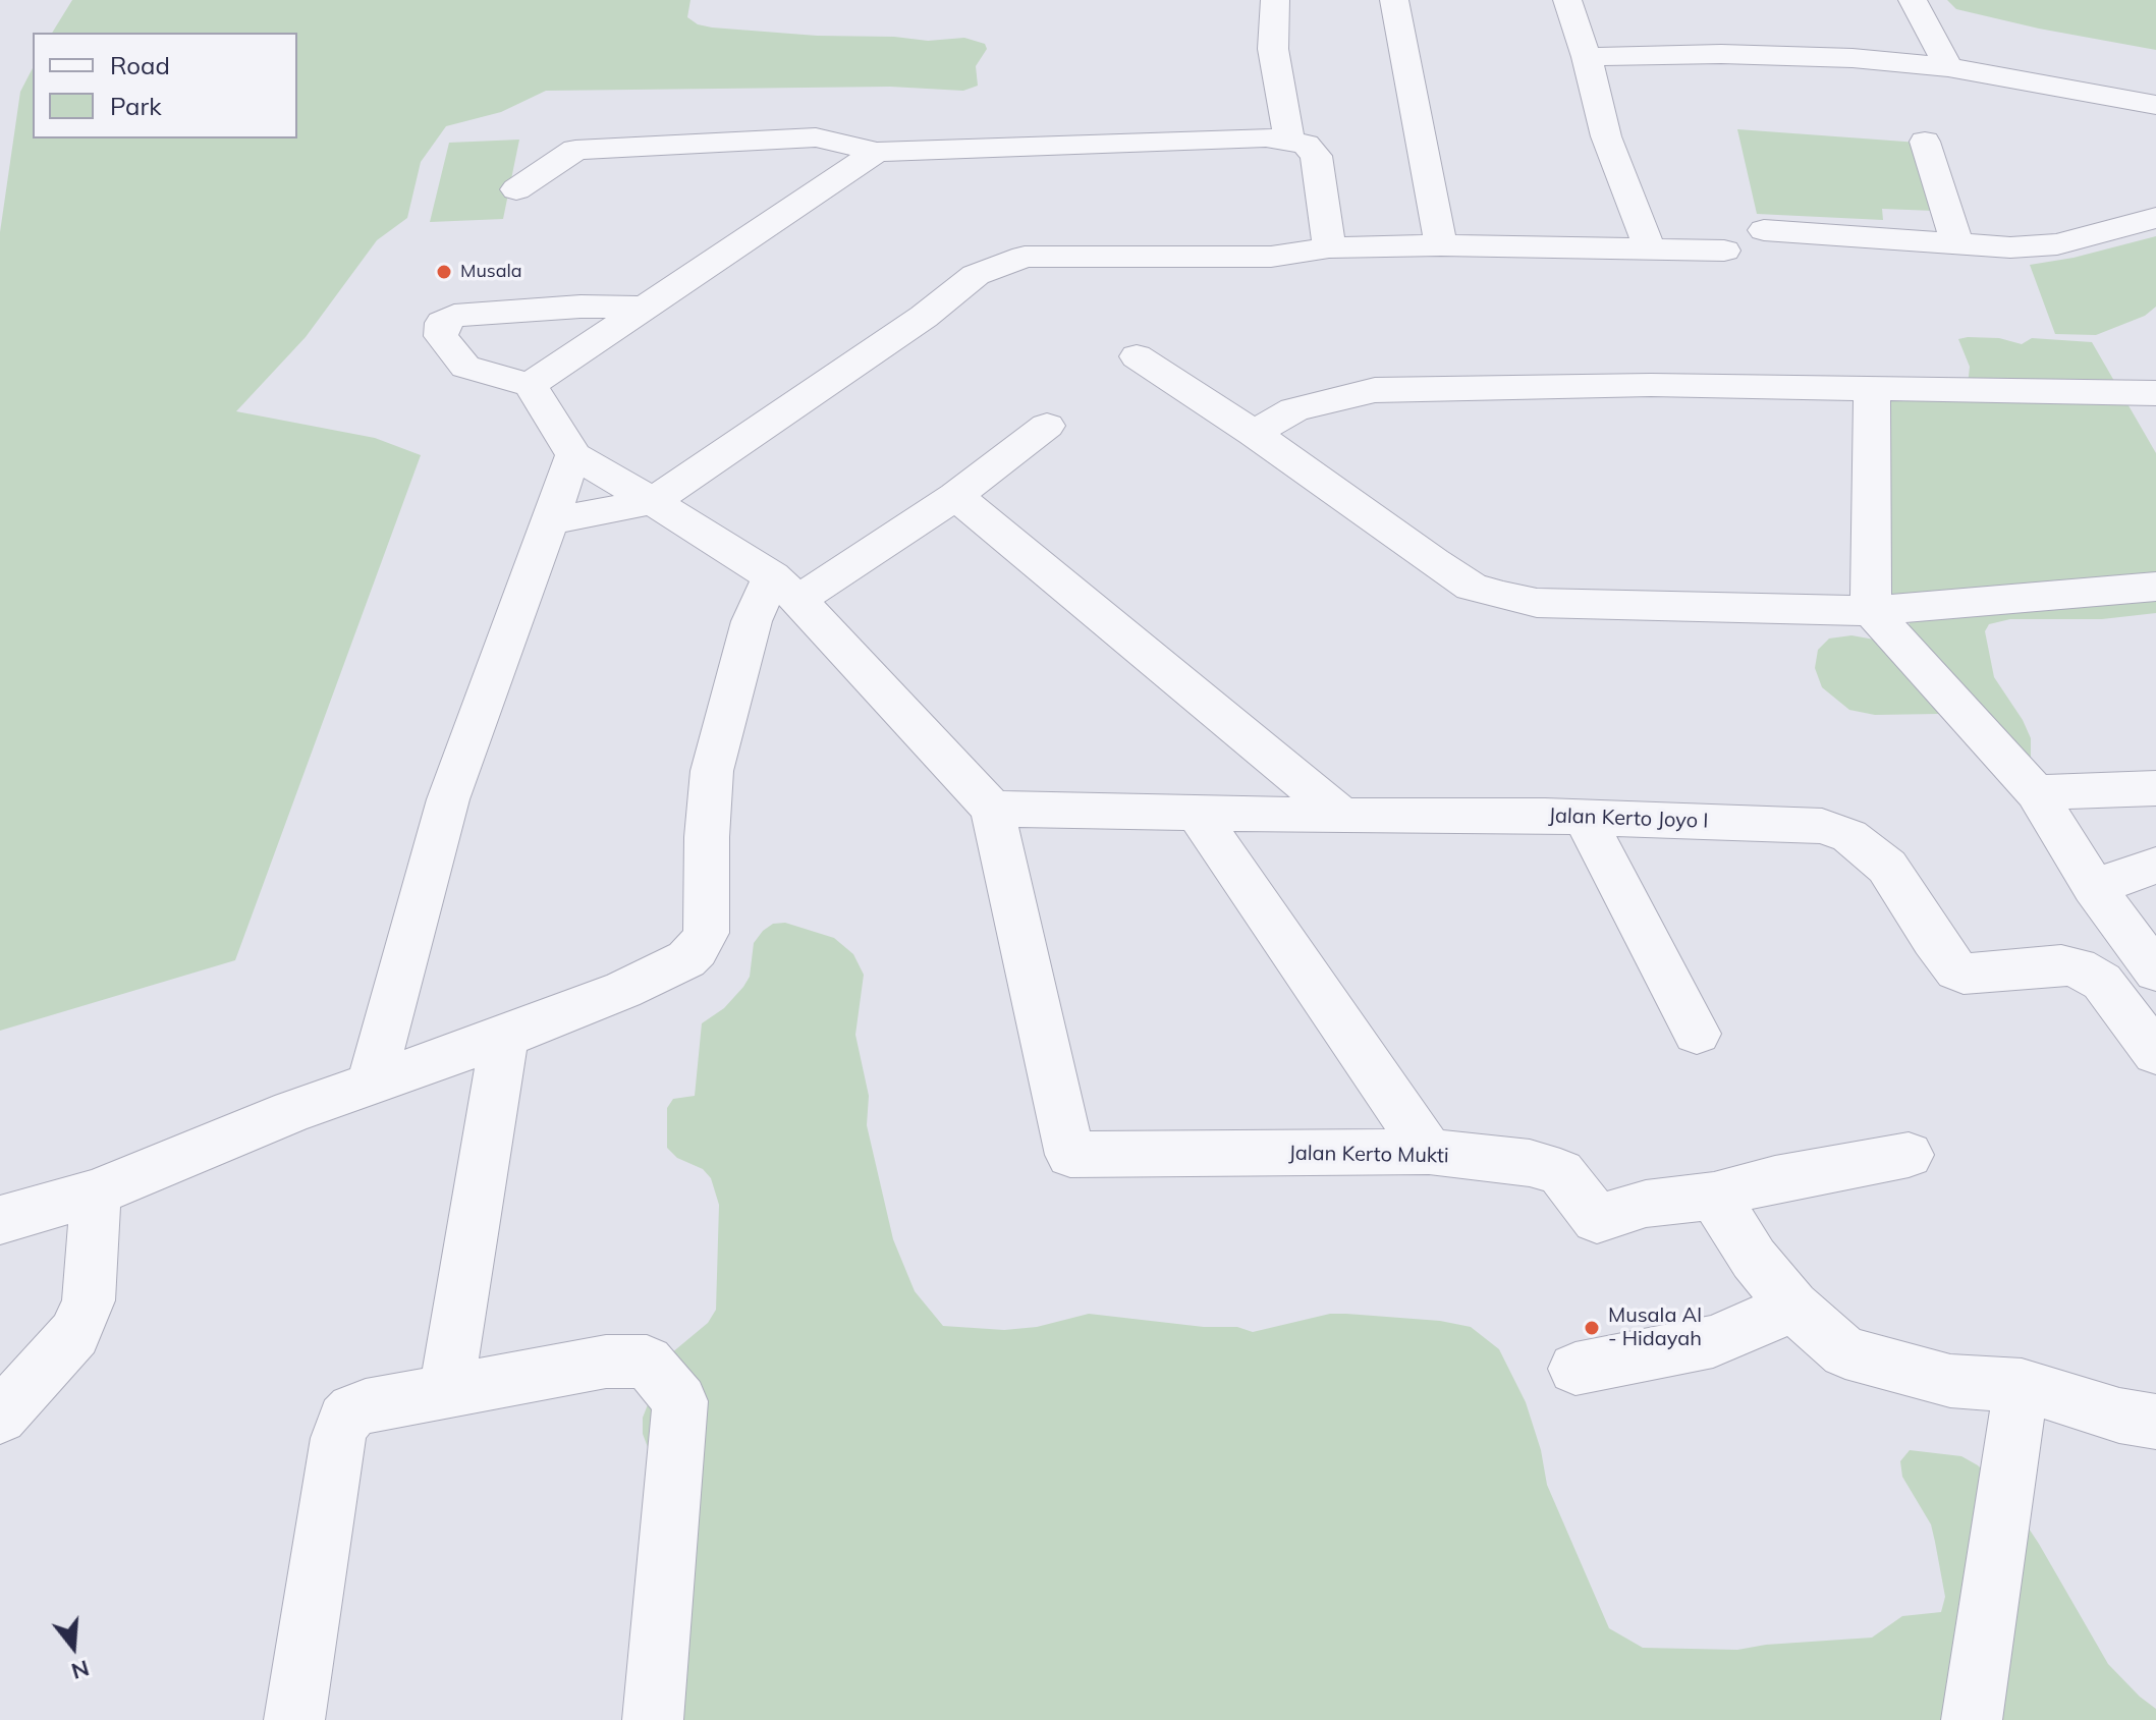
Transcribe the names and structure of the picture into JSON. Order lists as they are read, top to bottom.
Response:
{
  "streets": {
    "street": ["Jalan Kerto Joyo I", "Jalan Kerto Mukti"]
  },
  "crossings": [
    ["Jalan Kerto Joyo I", "Jalan Kerto Mukti"]
  ],
  "places": ["Musala", "Musala Al - Hidayah"],
  "legend": ["Road", "Park"],
  "north": "bottom"
}
